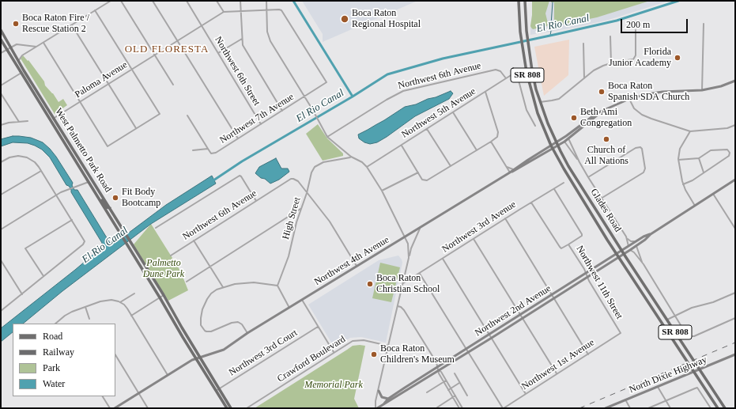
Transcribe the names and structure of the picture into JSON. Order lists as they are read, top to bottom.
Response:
{
  "streets": {
    "main road": ["SR 808", "West Palmetto Park Road", "Glades Road"],
    "street": [
      "Northwest 6th Street",
      "Northwest 6th Avenue",
      "Paloma Avenue",
      "Northwest 5th Avenue",
      "Northwest 7th Avenue",
      "High Street",
      "Northwest 3rd Avenue",
      "Northwest 4th Avenue",
      "Northwest 11th Street",
      "Northwest 2nd Avenue",
      "Northwest 3rd Court",
      "Crawford Boulevard",
      "Northwest 1st Avenue",
      "North Dixie Highway"
    ]
  },
  "crossings": [
    ["Northwest 6th Street", "Paloma Avenue"],
    ["Northwest 6th Street", "Northwest 7th Avenue"],
    ["Northwest 6th Avenue", "Northwest 5th Avenue"],
    ["Northwest 6th Avenue", "High Street"],
    ["Paloma Avenue", "Northwest 7th Avenue"],
    ["Paloma Avenue", "West Palmetto Park Road"],
    ["West Palmetto Park Road", "Northwest 4th Avenue"],
    ["West Palmetto Park Road", "Northwest 3rd Court"],
    ["Glades Road", "Northwest 4th Avenue"],
    ["Glades Road", "Northwest 2nd Avenue"],
    ["Glades Road", "North Dixie Highway"],
    ["Northwest 3rd Avenue", "Northwest 11th Street"],
    ["Northwest 11th Street", "Northwest 2nd Avenue"],
    ["Northwest 11th Street", "Northwest 1st Avenue"]
  ],
  "districts": ["OLD FLORESTA"],
  "water": ["El Rio Canal"],
  "parks": ["Palmetto Dune Park", "Memorial Park"],
  "places": [
    "Boca Raton Regional Hospital",
    "Boca Raton Fire / Rescue Station 2",
    "Florida Junior Academy",
    "Boca Raton Spanish SDA Church",
    "Beth Ami Congregation",
    "Church of All Nations",
    "Fit Body Bootcamp",
    "Boca Raton Christian School",
    "Boca Raton Children's Museum"
  ],
  "legend": [
    "Road",
    "Railway",
    "Park",
    "Water"
  ],
  "scale_bar": "200 m"
}
